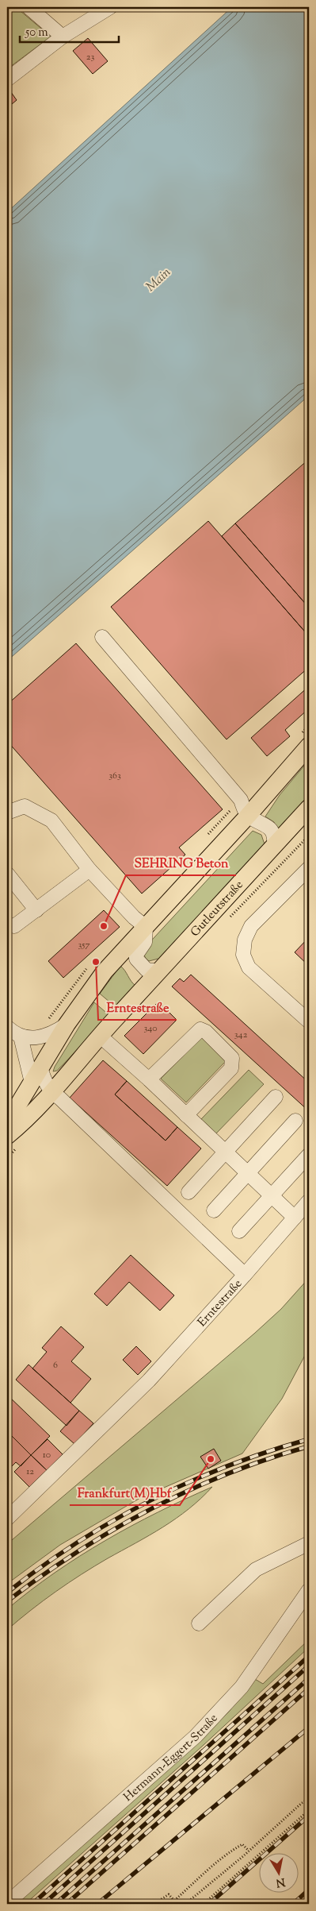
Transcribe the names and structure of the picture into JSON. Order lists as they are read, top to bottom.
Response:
{
  "streets": {
    "main road": ["Gutleutstraße"],
    "street": ["Erntestraße", "Hermann-Eggert-Straße"]
  },
  "crossings": [
    ["Gutleutstraße", "Erntestraße"]
  ],
  "water": ["Main"],
  "places": ["SEHRING Beton", "Erntestraße", "Frankfurt(M)Hbf"],
  "house_numbers": [
    "23",
    "363",
    "357",
    "340",
    "342",
    "6",
    "10",
    "12"
  ],
  "scale_bar": "50 m",
  "north": "bottom"
}
